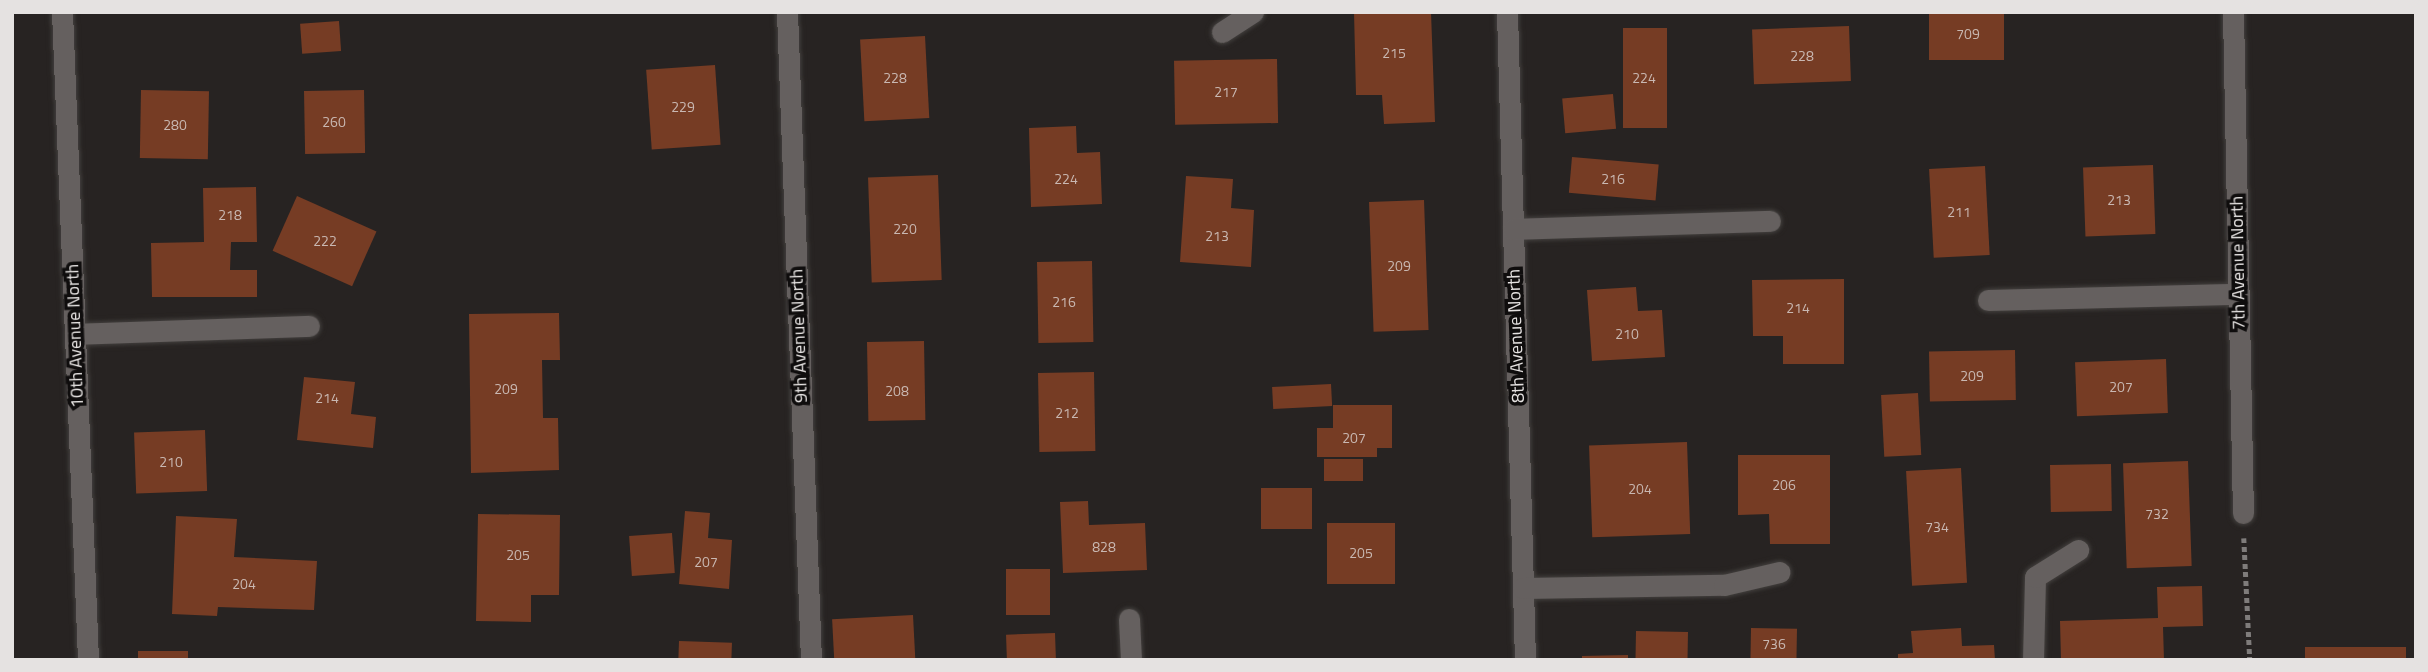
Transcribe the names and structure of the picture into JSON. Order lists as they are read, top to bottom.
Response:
{
  "streets": {
    "street": [
      "7th Avenue North",
      "10th Avenue North",
      "9th Avenue North",
      "8th Avenue North"
    ]
  },
  "house_numbers": [
    "709",
    "215",
    "228",
    "228",
    "224",
    "217",
    "229",
    "260",
    "280",
    "224",
    "216",
    "213",
    "211",
    "218",
    "220",
    "213",
    "222",
    "209",
    "216",
    "214",
    "210",
    "209",
    "207",
    "209",
    "208",
    "214",
    "212",
    "207",
    "210",
    "206",
    "204",
    "732",
    "734",
    "828",
    "205",
    "205",
    "207",
    "204",
    "736"
  ]
}
